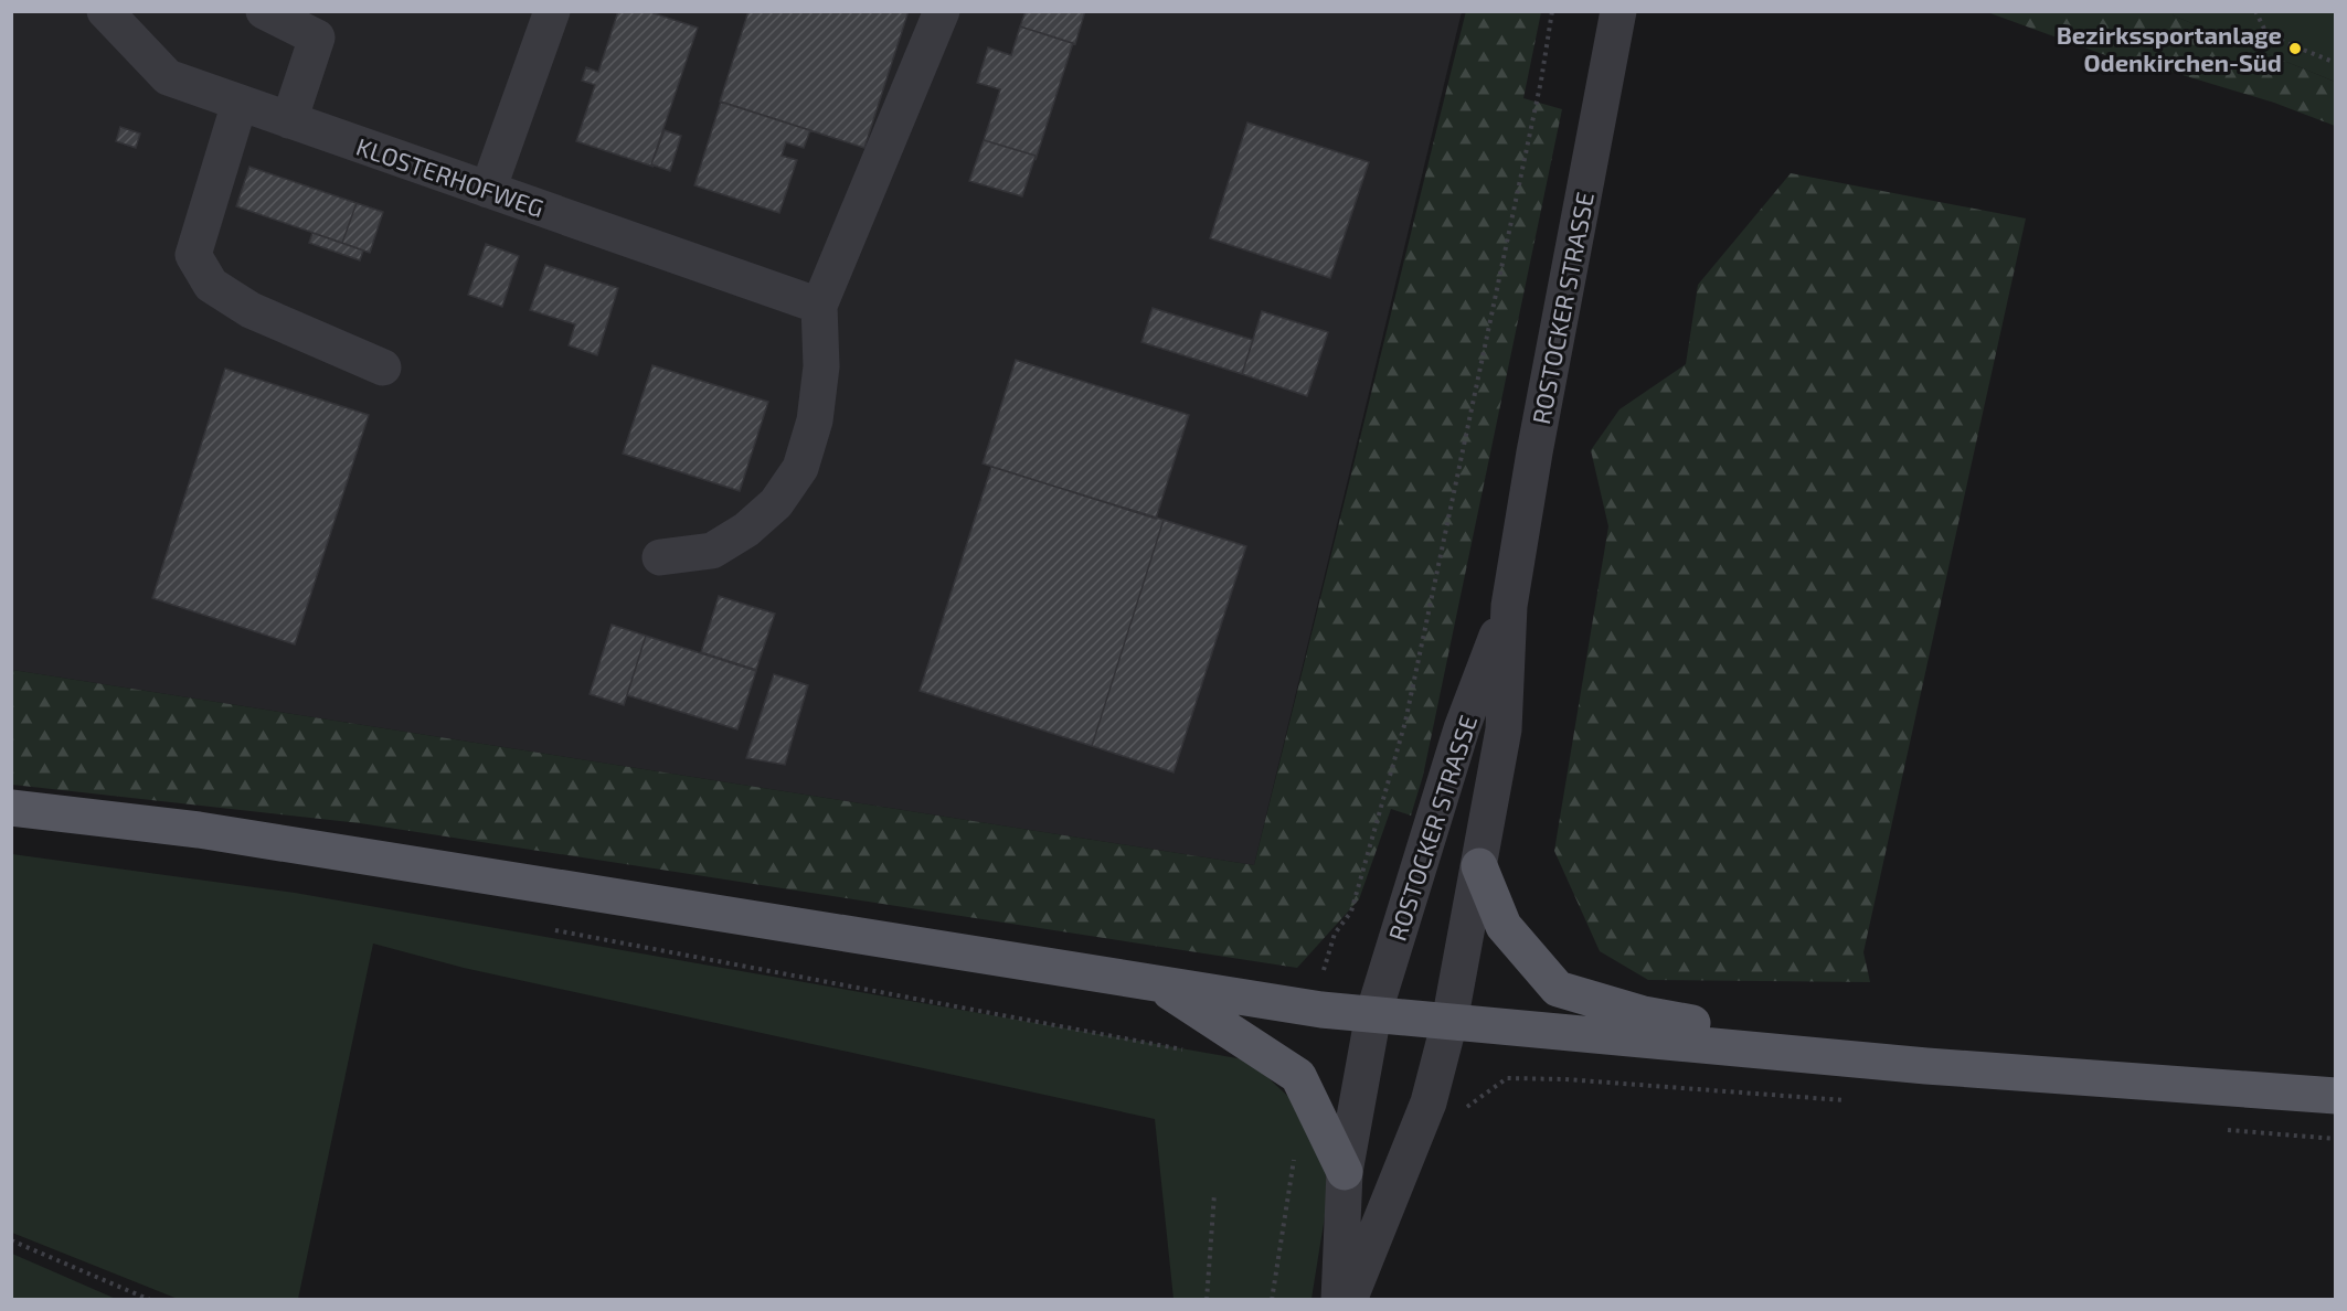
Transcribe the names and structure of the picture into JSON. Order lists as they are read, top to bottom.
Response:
{
  "streets": {
    "street": ["KLOSTERHOFWEG", "ROSTOCKER STRASSE"]
  },
  "places": ["Bezirkssportanlage Odenkirchen-Süd"]
}
